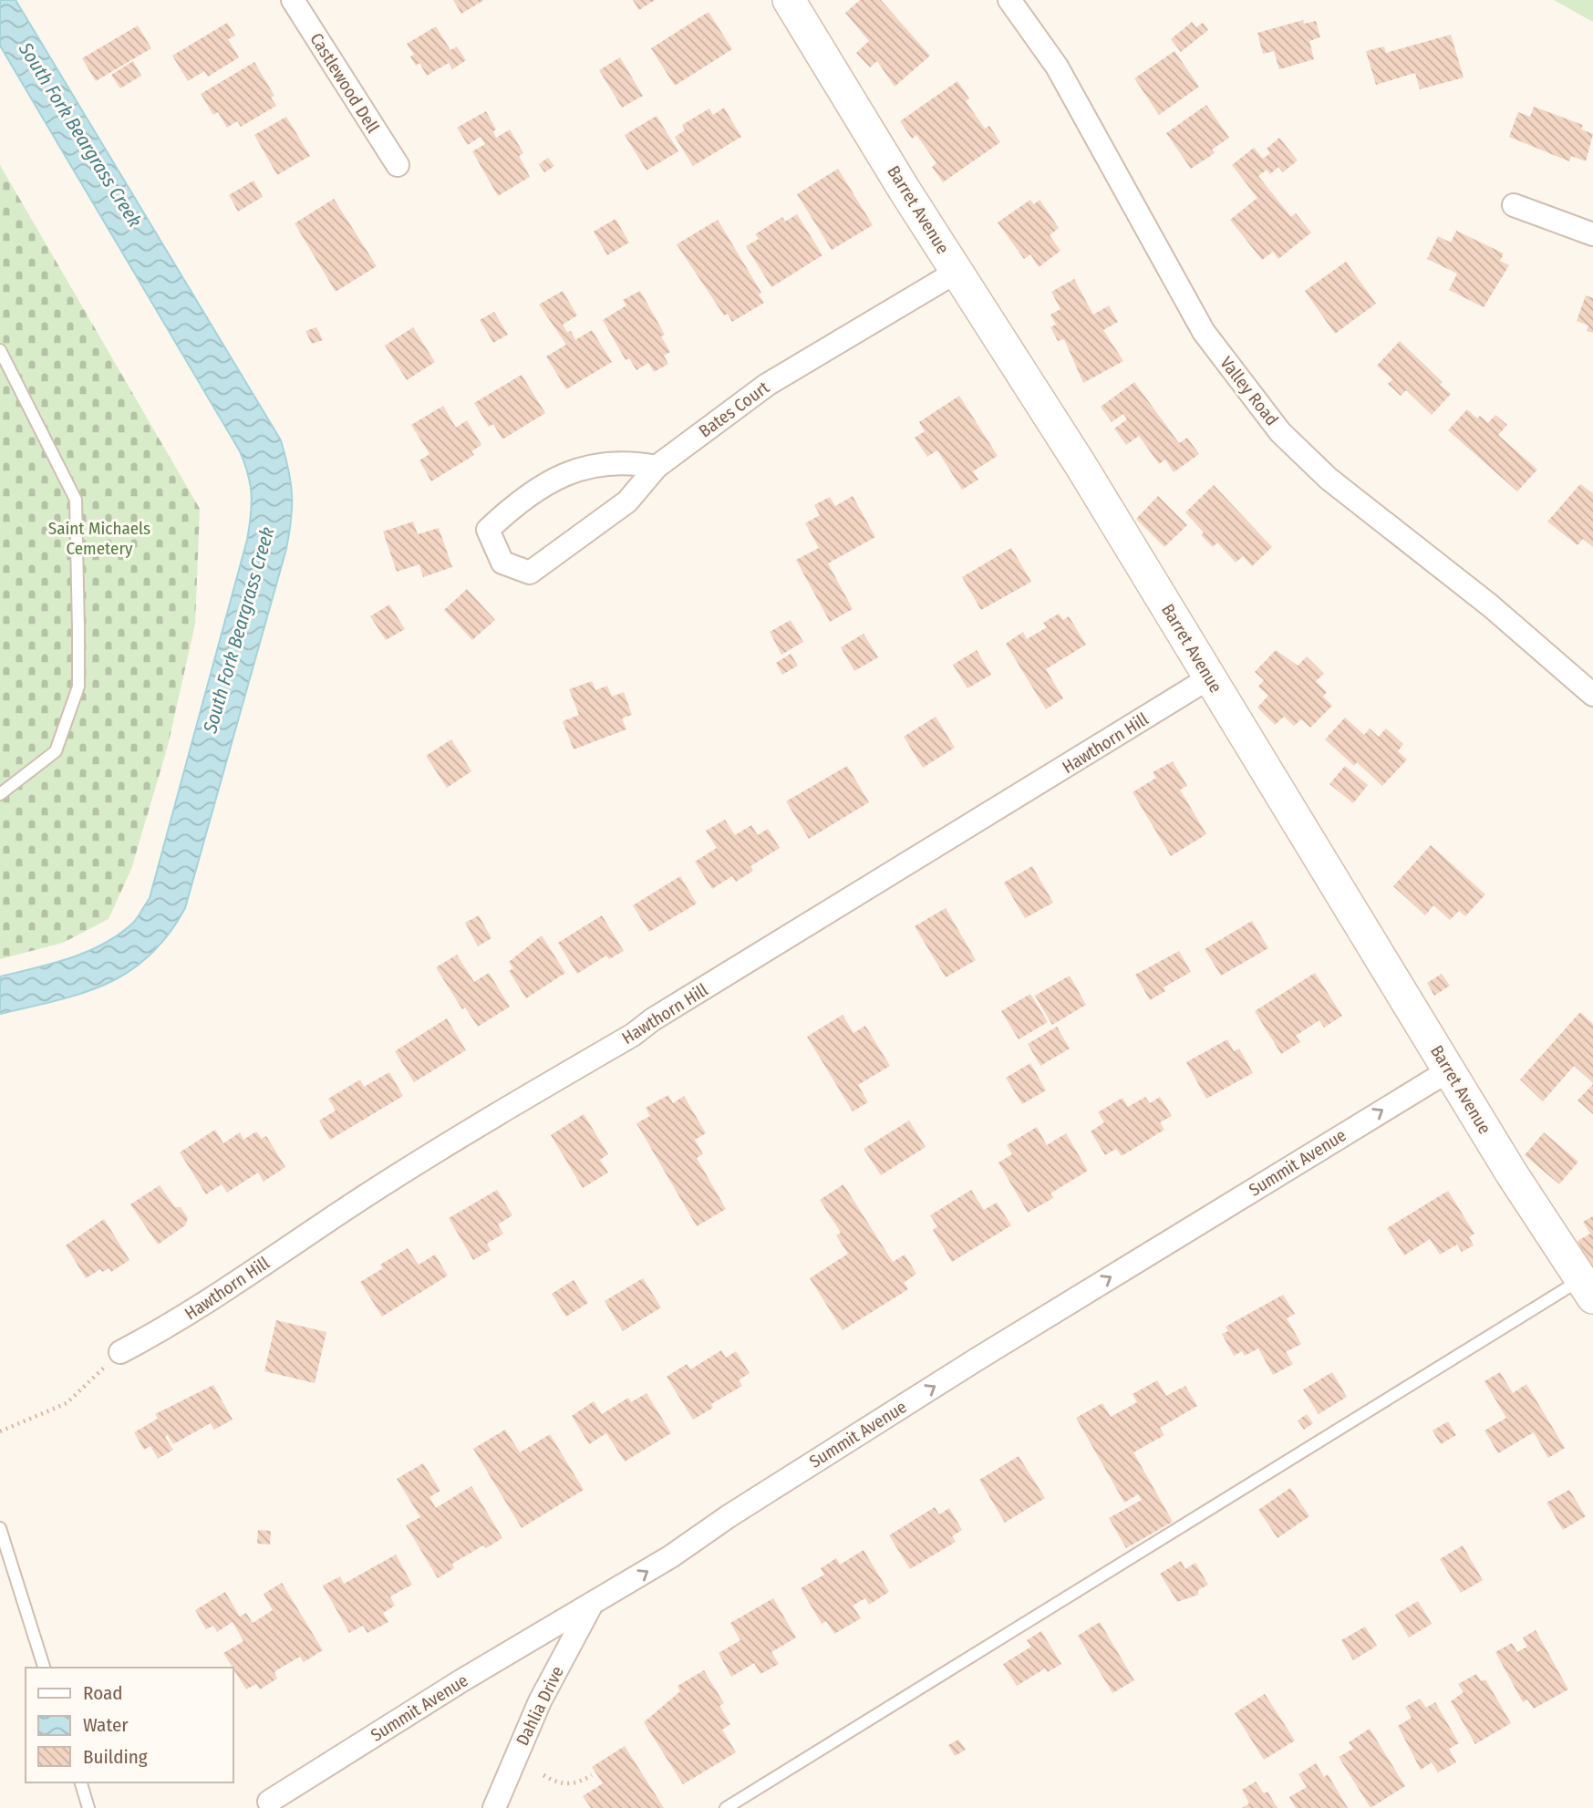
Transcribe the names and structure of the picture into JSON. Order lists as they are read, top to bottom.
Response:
{
  "streets": {
    "street": [
      "Castlewood Dell",
      "Barret Avenue",
      "Valley Road",
      "Bates Court",
      "Hawthorn Hill",
      "Summit Avenue",
      "Dahlia Drive"
    ]
  },
  "crossings": [
    ["Barret Avenue", "Bates Court"],
    ["Barret Avenue", "Hawthorn Hill"],
    ["Barret Avenue", "Summit Avenue"],
    ["Summit Avenue", "Dahlia Drive"]
  ],
  "one_way": ["Summit Avenue"],
  "water": ["South Fork Beargrass Creek"],
  "parks": ["Saint Michaels Cemetery"],
  "legend": ["Road", "Water", "Building"]
}
